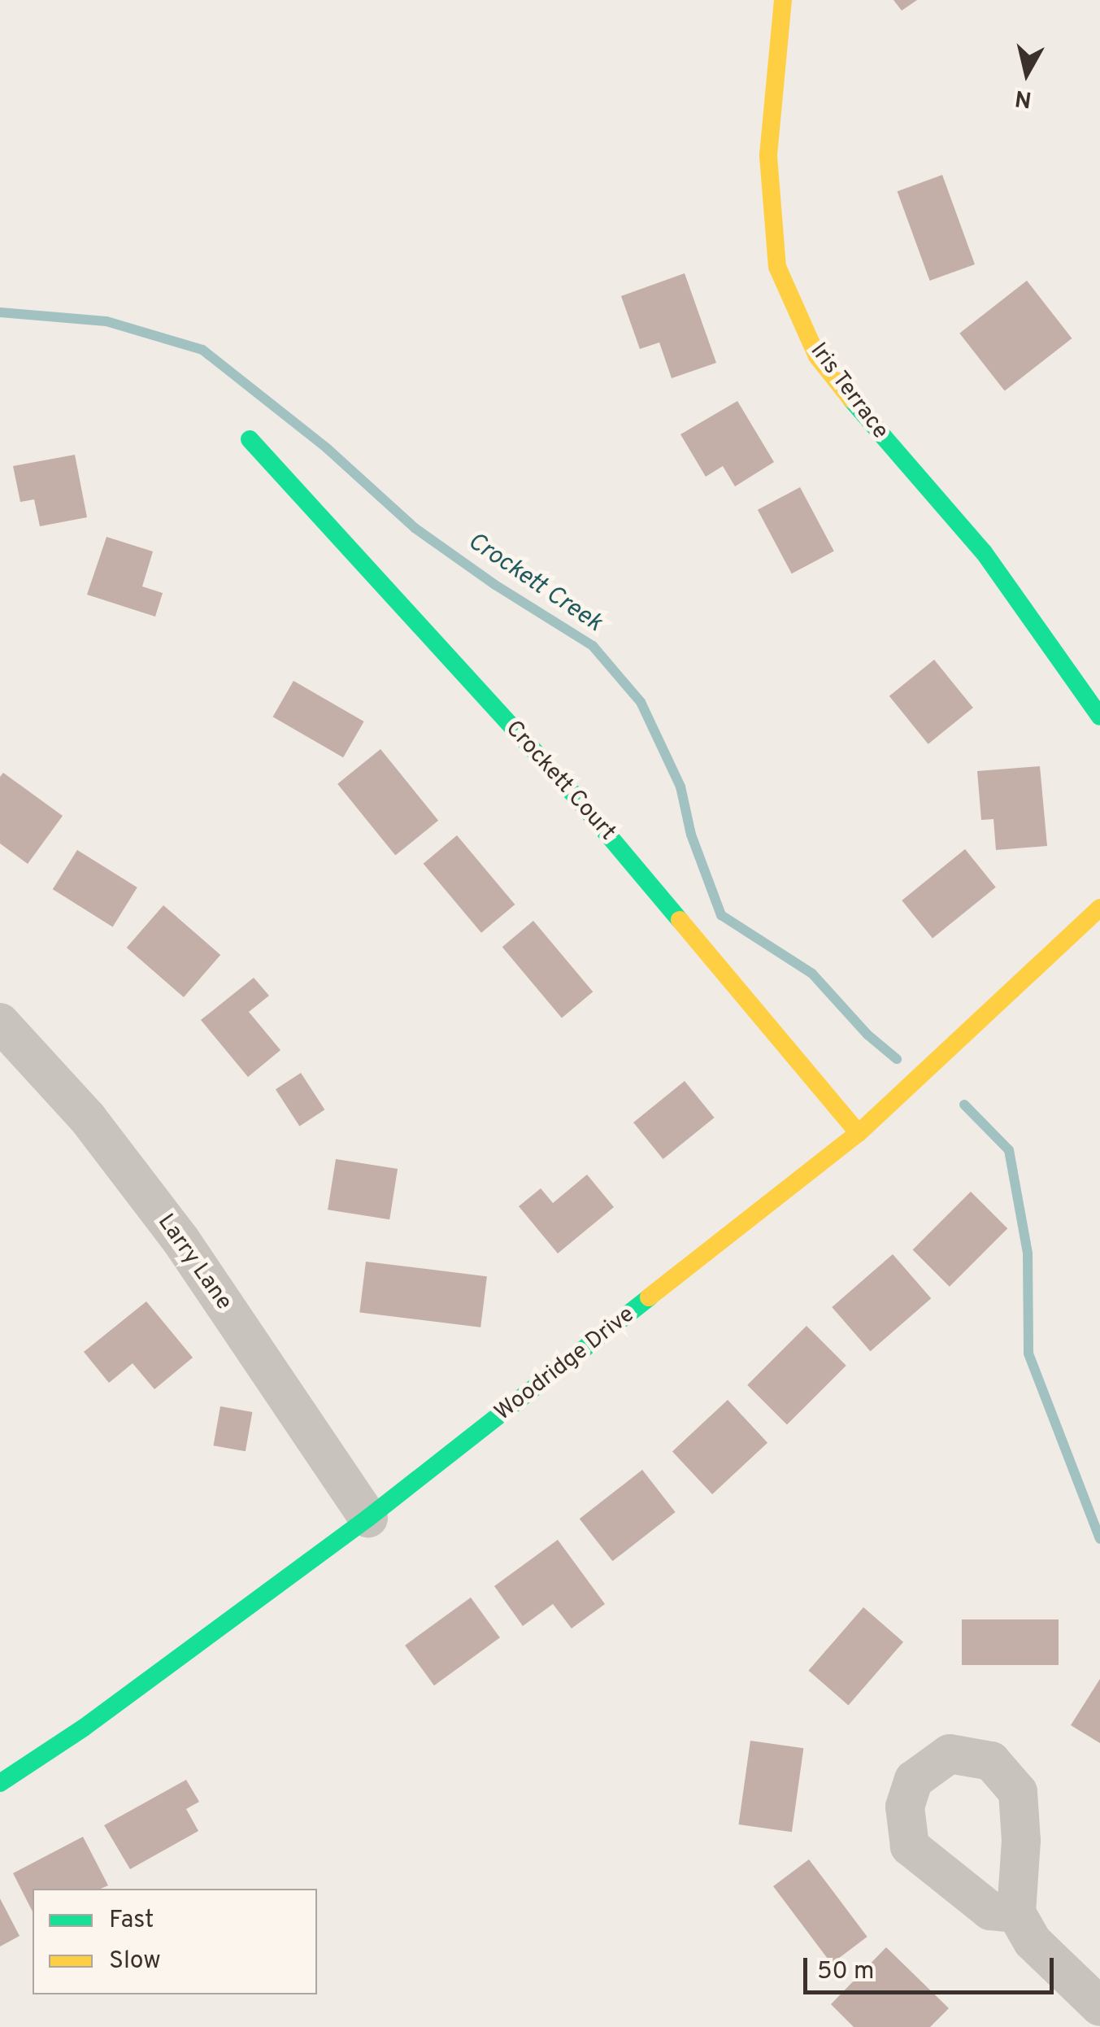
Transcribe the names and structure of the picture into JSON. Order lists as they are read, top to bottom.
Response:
{
  "streets": {
    "street": [
      "Iris Terrace",
      "Crockett Court",
      "Larry Lane",
      "Woodridge Drive"
    ]
  },
  "crossings": [
    ["Crockett Court", "Woodridge Drive"],
    ["Larry Lane", "Woodridge Drive"]
  ],
  "water": ["Crockett Creek"],
  "legend": ["Fast", "Slow"],
  "scale_bar": "50 m",
  "north": "bottom"
}
